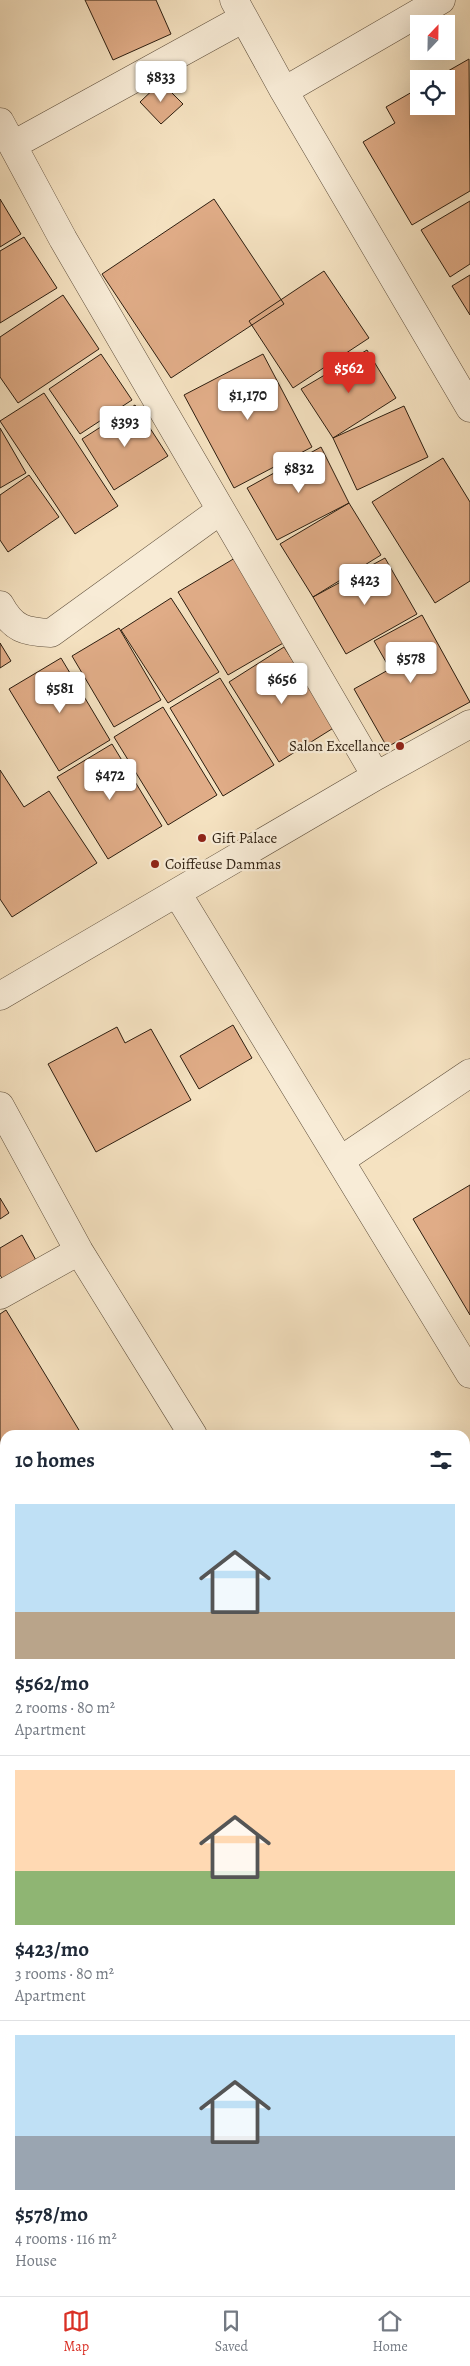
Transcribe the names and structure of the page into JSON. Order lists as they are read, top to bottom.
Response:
{
  "places": ["Salon Excellance", "Gift Palace", "Coiffeuse Dammas"],
  "north": "top",
  "page": {
    "price": [
      "$833",
      "$562",
      "$1,170",
      "$393",
      "$832",
      "$423",
      "$578",
      "$656",
      "$581",
      "$472"
    ],
    "heading": "10 homes",
    "list": [
      {
        "name": "$562/mo",
        "note": "2 rooms · 80 m² · Apartment"
      },
      {
        "name": "$423/mo",
        "note": "3 rooms · 80 m² · Apartment"
      },
      {
        "name": "$578/mo",
        "note": "4 rooms · 116 m² · House"
      }
    ],
    "tabs": ["Map", "Saved", "Home"]
  }
}
